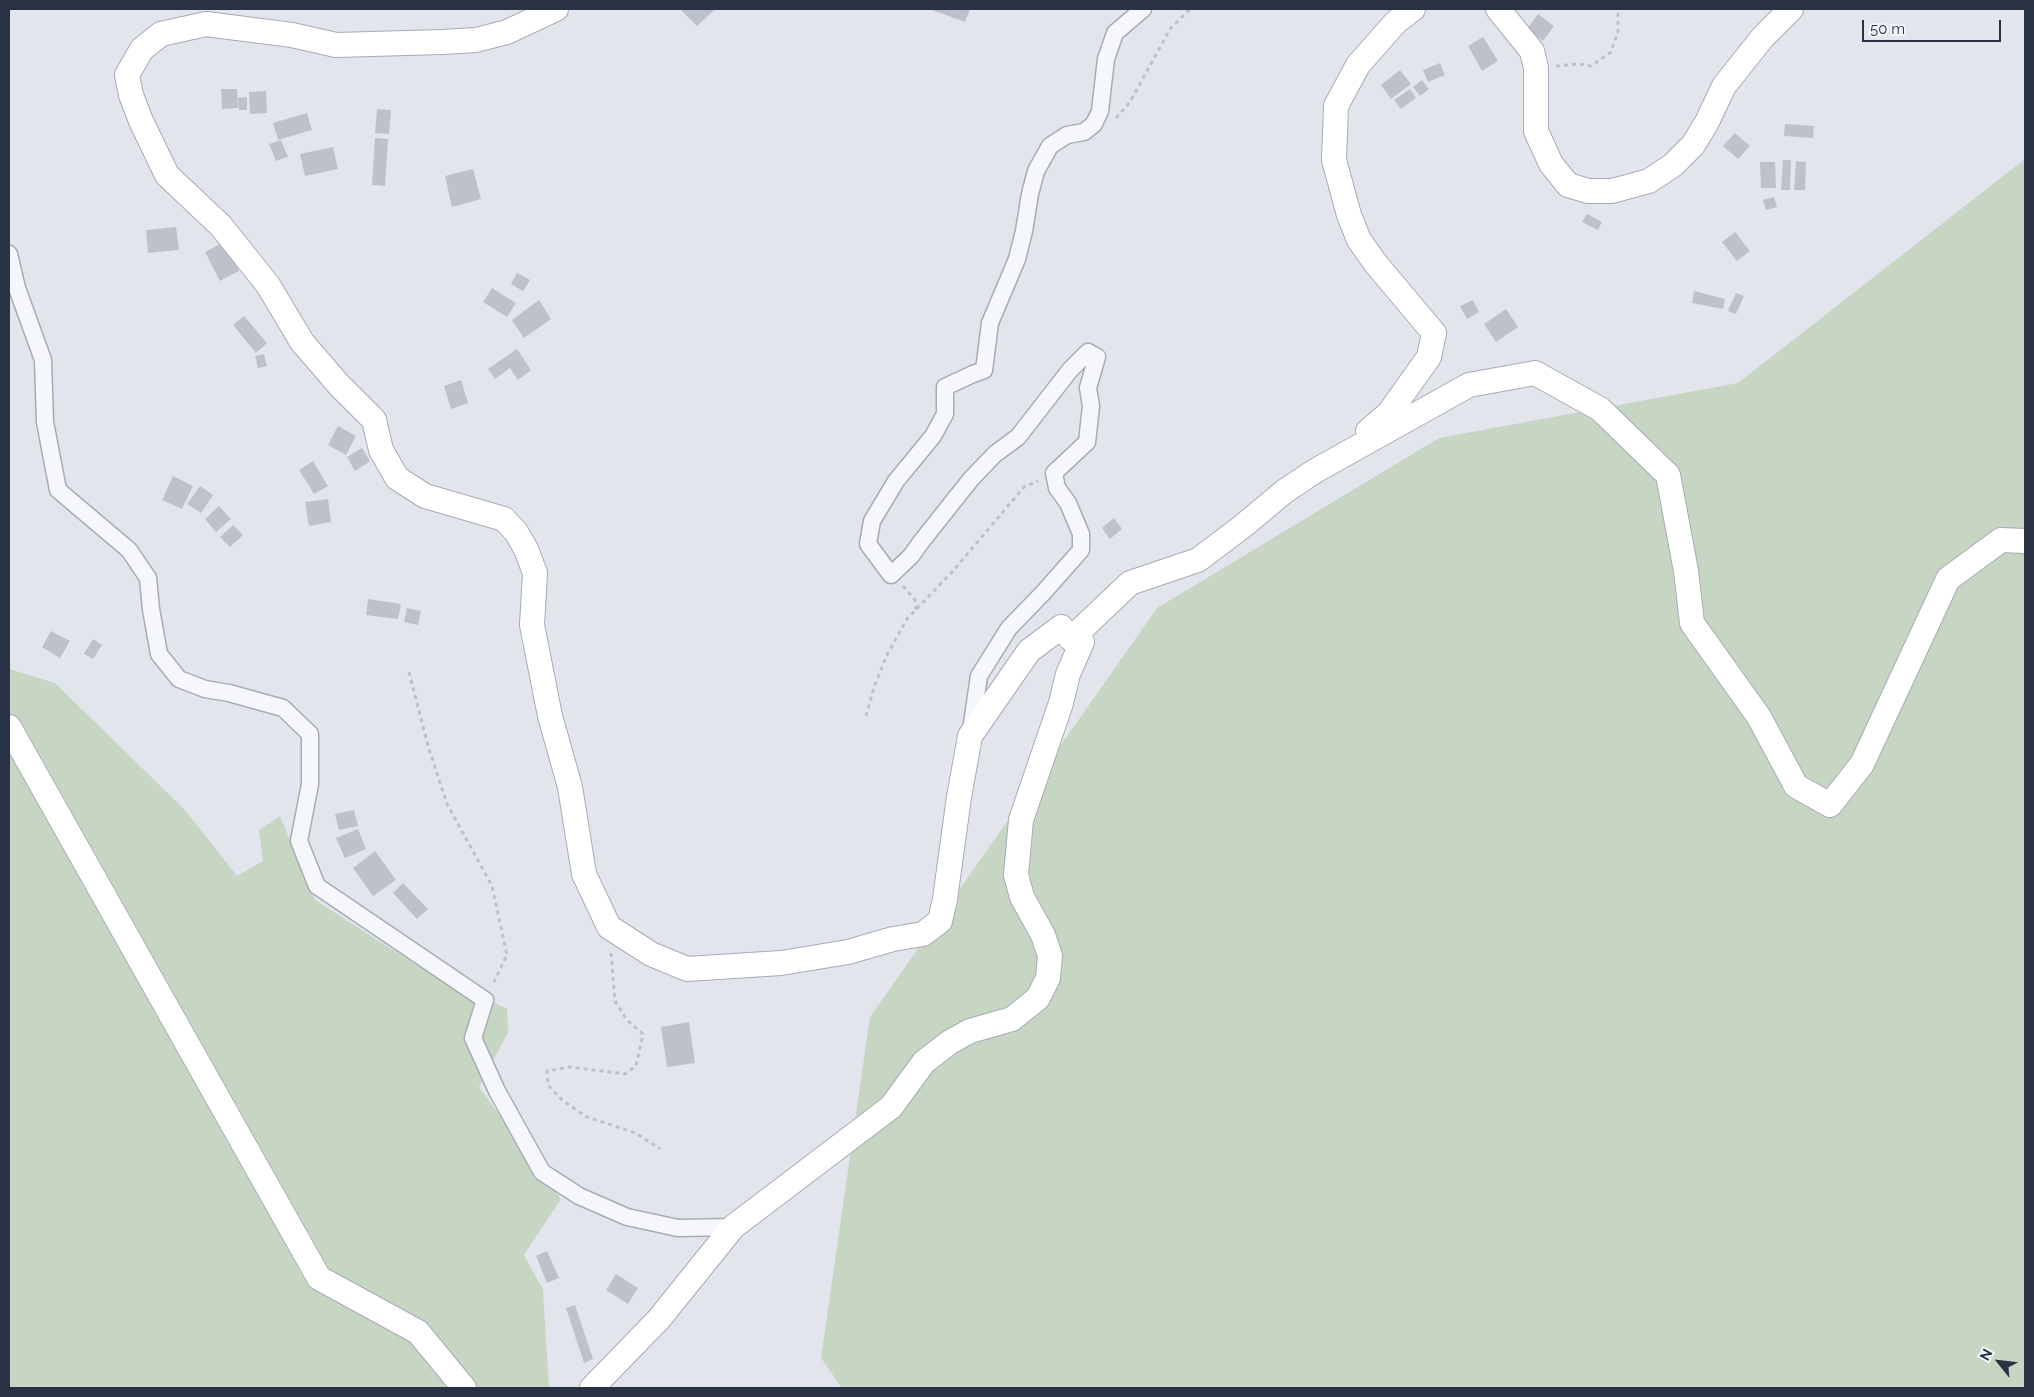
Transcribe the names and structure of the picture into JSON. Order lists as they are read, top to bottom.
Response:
{
  "scale_bar": "50 m",
  "north": "top left"
}
